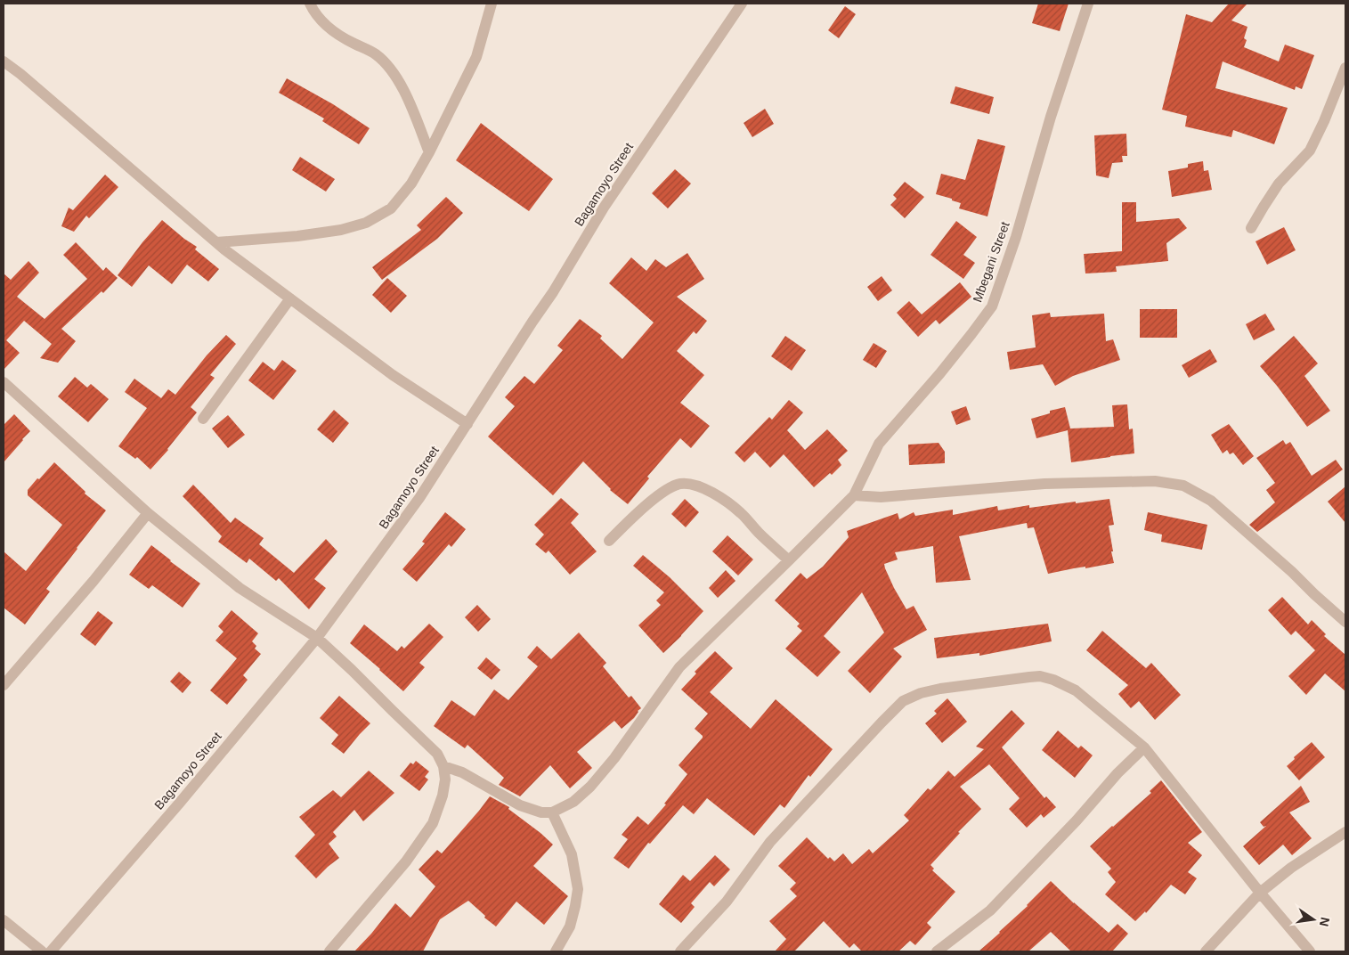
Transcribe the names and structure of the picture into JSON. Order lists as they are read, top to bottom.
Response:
{
  "streets": {
    "street": ["Bagamoyo Street", "Mbegani Street"]
  },
  "north": "right"
}
